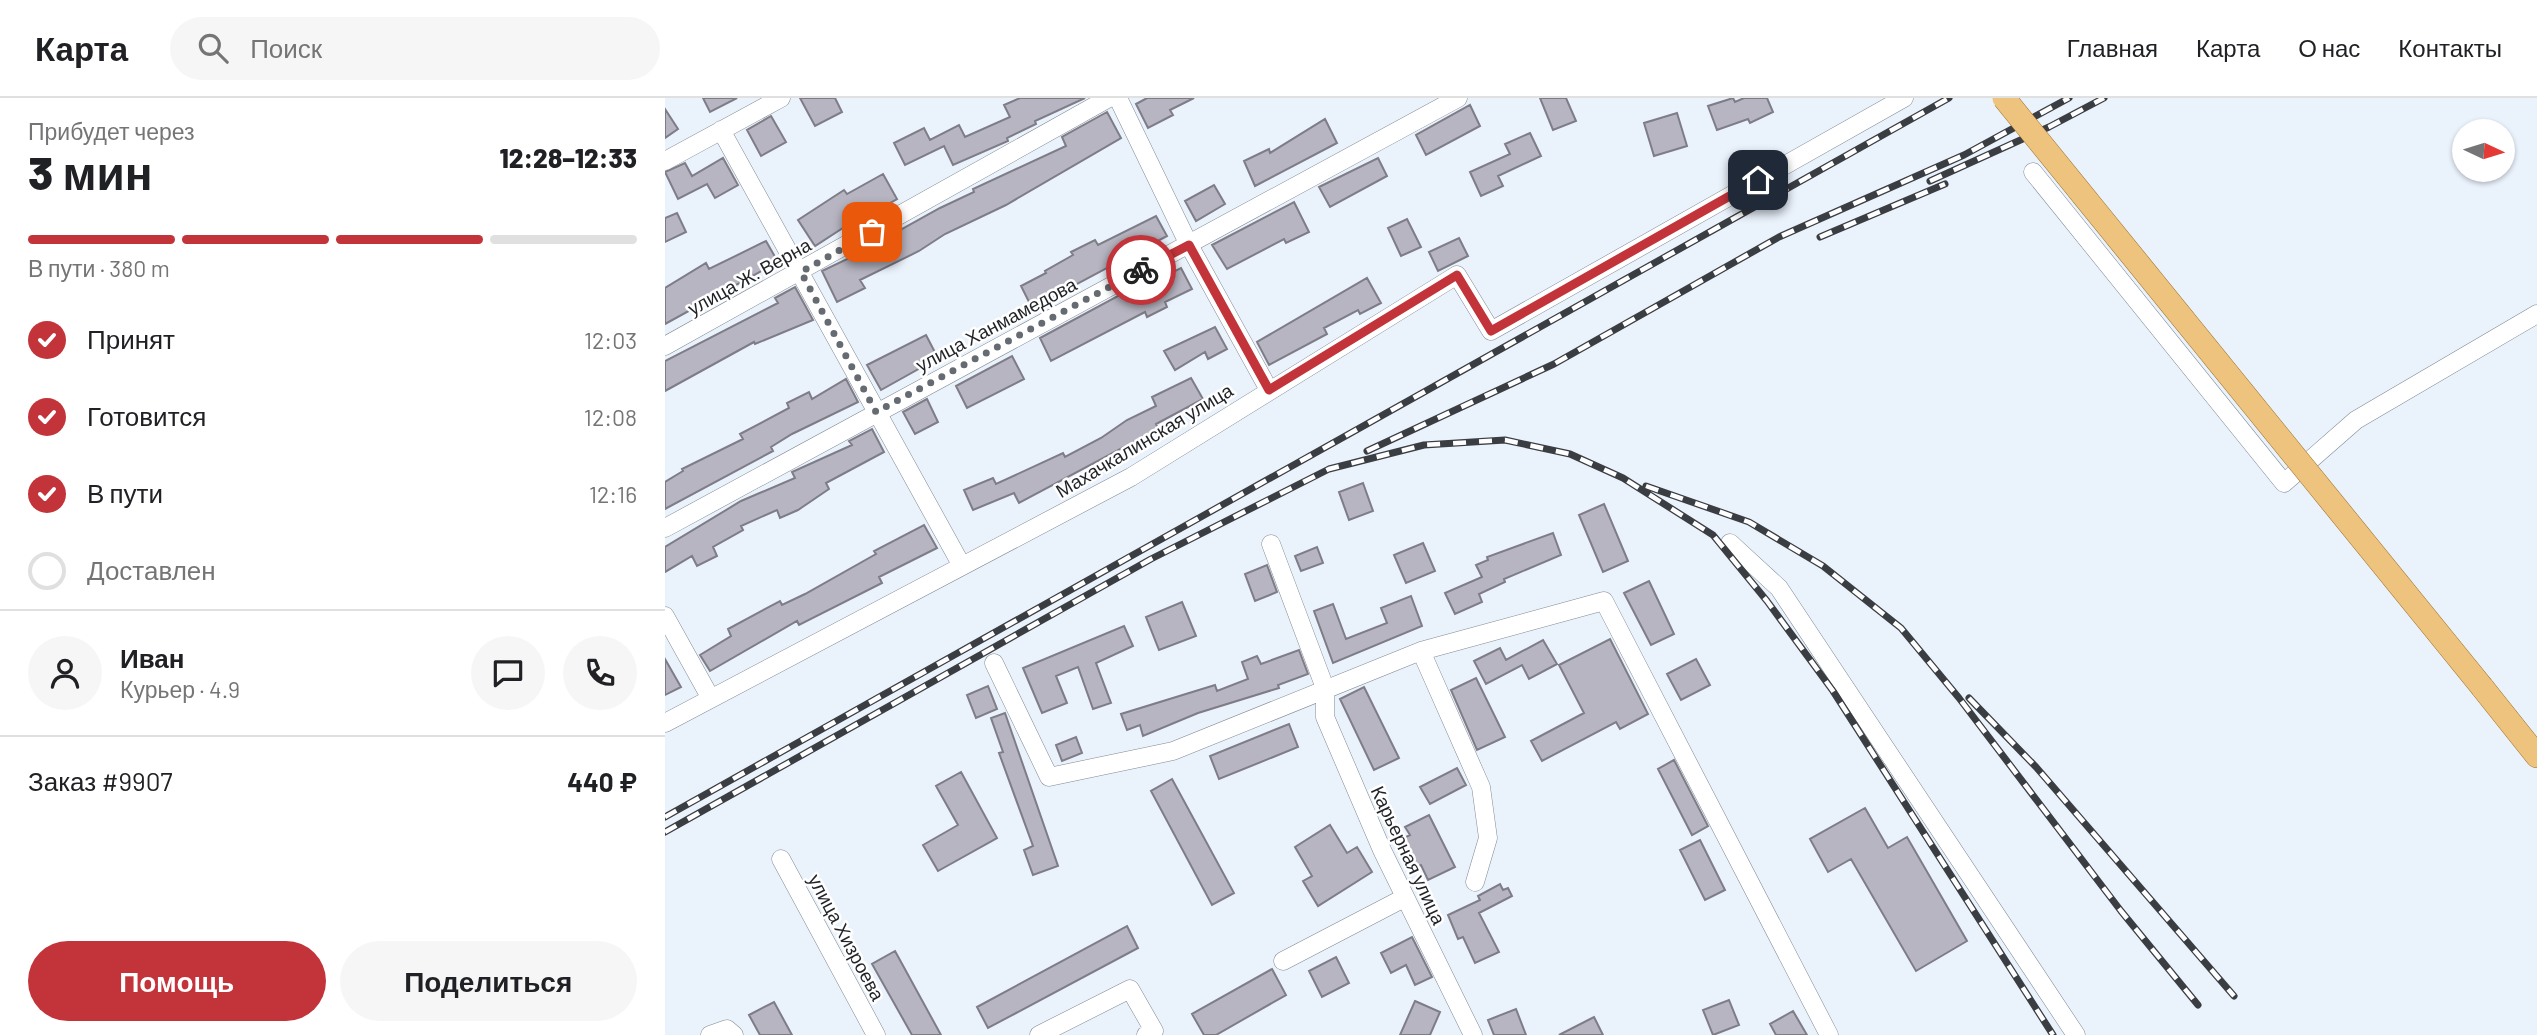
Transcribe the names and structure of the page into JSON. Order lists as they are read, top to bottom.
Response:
{
  "streets": {
    "street": [
      "улица Ж. Верна",
      "улица Ханмамедова",
      "Махачкалинская улица",
      "Карьерная улица",
      "улица Хизроева"
    ]
  },
  "north": "right",
  "page": {
    "header": "Карта",
    "search": "Поиск",
    "nav": [
      "Главная",
      "Карта",
      "О нас",
      "Контакты"
    ],
    "heading": ["3 мин", "Прибудет через", "12:28–12:33"],
    "panel": [
      "Иван",
      "Курьер · 4.9",
      "Заказ #9907",
      "440 ₽"
    ],
    "bar": "В пути · 380 m",
    "list": [
      ["Принят", "12:03"],
      ["Готовится", "12:08"],
      ["В пути", "12:16"],
      "Доставлен"
    ],
    "buttons": ["Помощь", "Поделиться"]
  }
}
